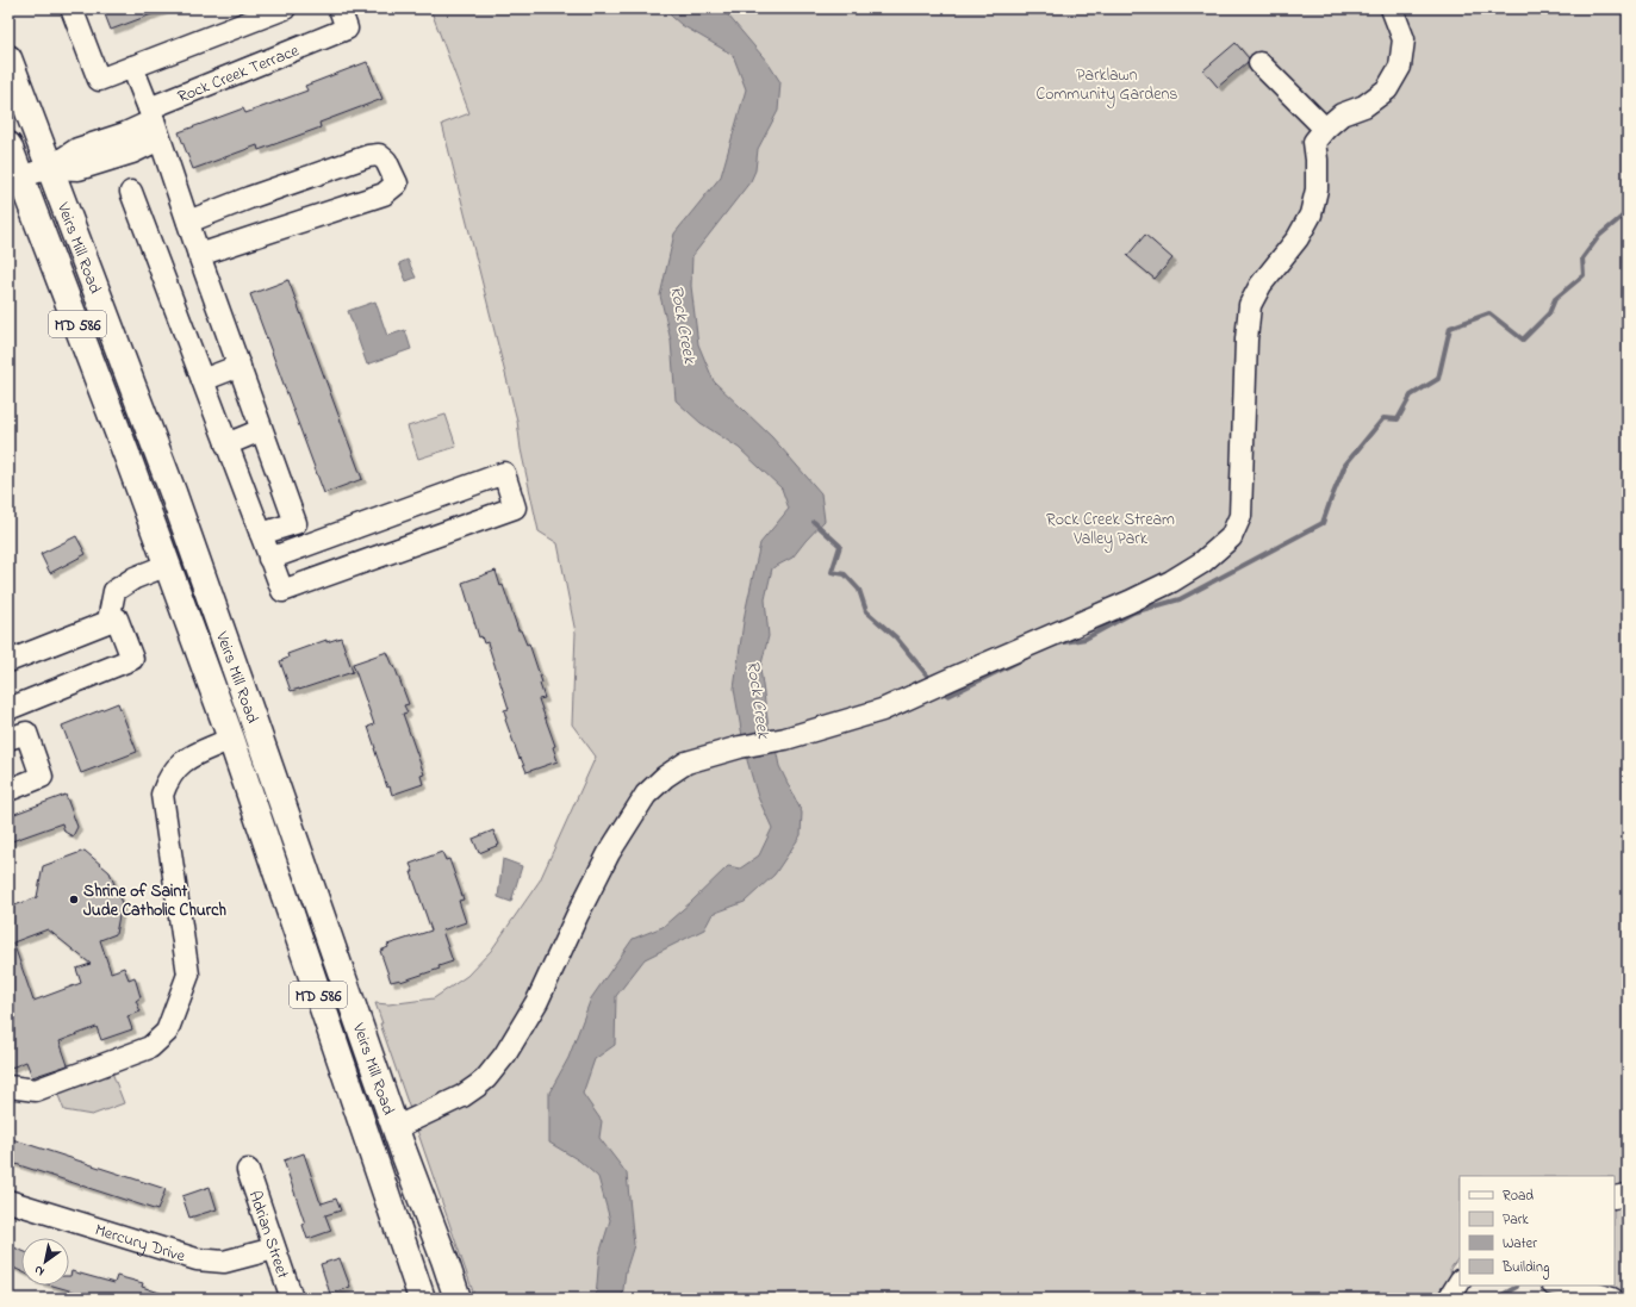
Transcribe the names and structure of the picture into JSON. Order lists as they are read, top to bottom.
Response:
{
  "streets": {
    "main road": ["Veirs Mill Road", "MD 586"],
    "street": ["Rock Creek Terrace", "Adrian Street", "Mercury Drive"]
  },
  "crossings": [
    ["Adrian Street", "Mercury Drive"]
  ],
  "water": ["Rock Creek"],
  "parks": ["Parklawn Community Gardens", "Rock Creek Stream Valley Park"],
  "places": ["Shrine of Saint Jude Catholic Church"],
  "legend": [
    "Road",
    "Park",
    "Water",
    "Building"
  ],
  "north": "bottom left"
}
